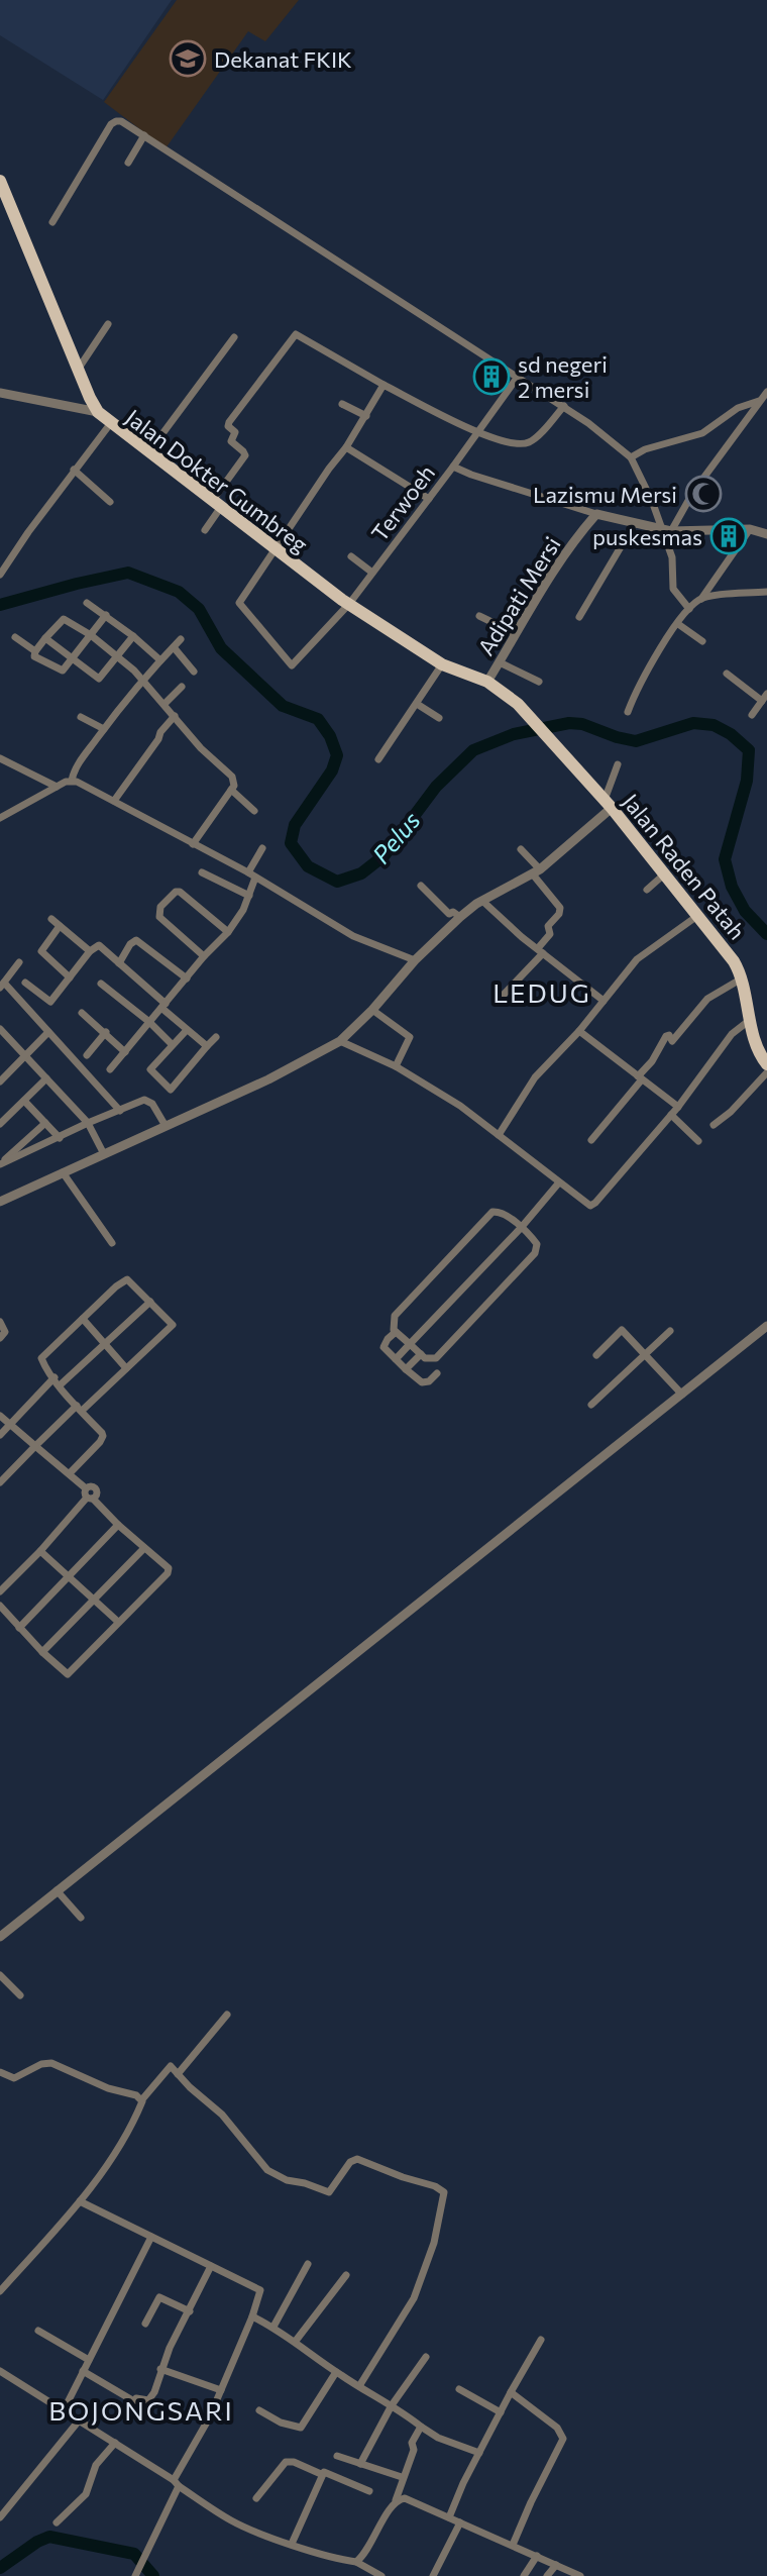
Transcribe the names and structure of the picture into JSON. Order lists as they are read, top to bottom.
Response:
{
  "streets": {
    "main road": ["Jalan Dokter Gumbreg", "Jalan Raden Patah"],
    "street": ["Terwoeh", "Adipati Mersi"]
  },
  "crossings": [
    ["Jalan Dokter Gumbreg", "Terwoeh"],
    ["Jalan Dokter Gumbreg", "Adipati Mersi"],
    ["Jalan Dokter Gumbreg", "Jalan Raden Patah"],
    ["Terwoeh", "Adipati Mersi"]
  ],
  "districts": ["LEDUG", "BOJONGSARI"],
  "water": ["Pelus"],
  "places": {
    "school or university": ["Dekanat FKIK"],
    "building": ["sd negeri 2 mersi", "puskesmas"],
    "mosque": ["Lazismu Mersi"]
  }
}
